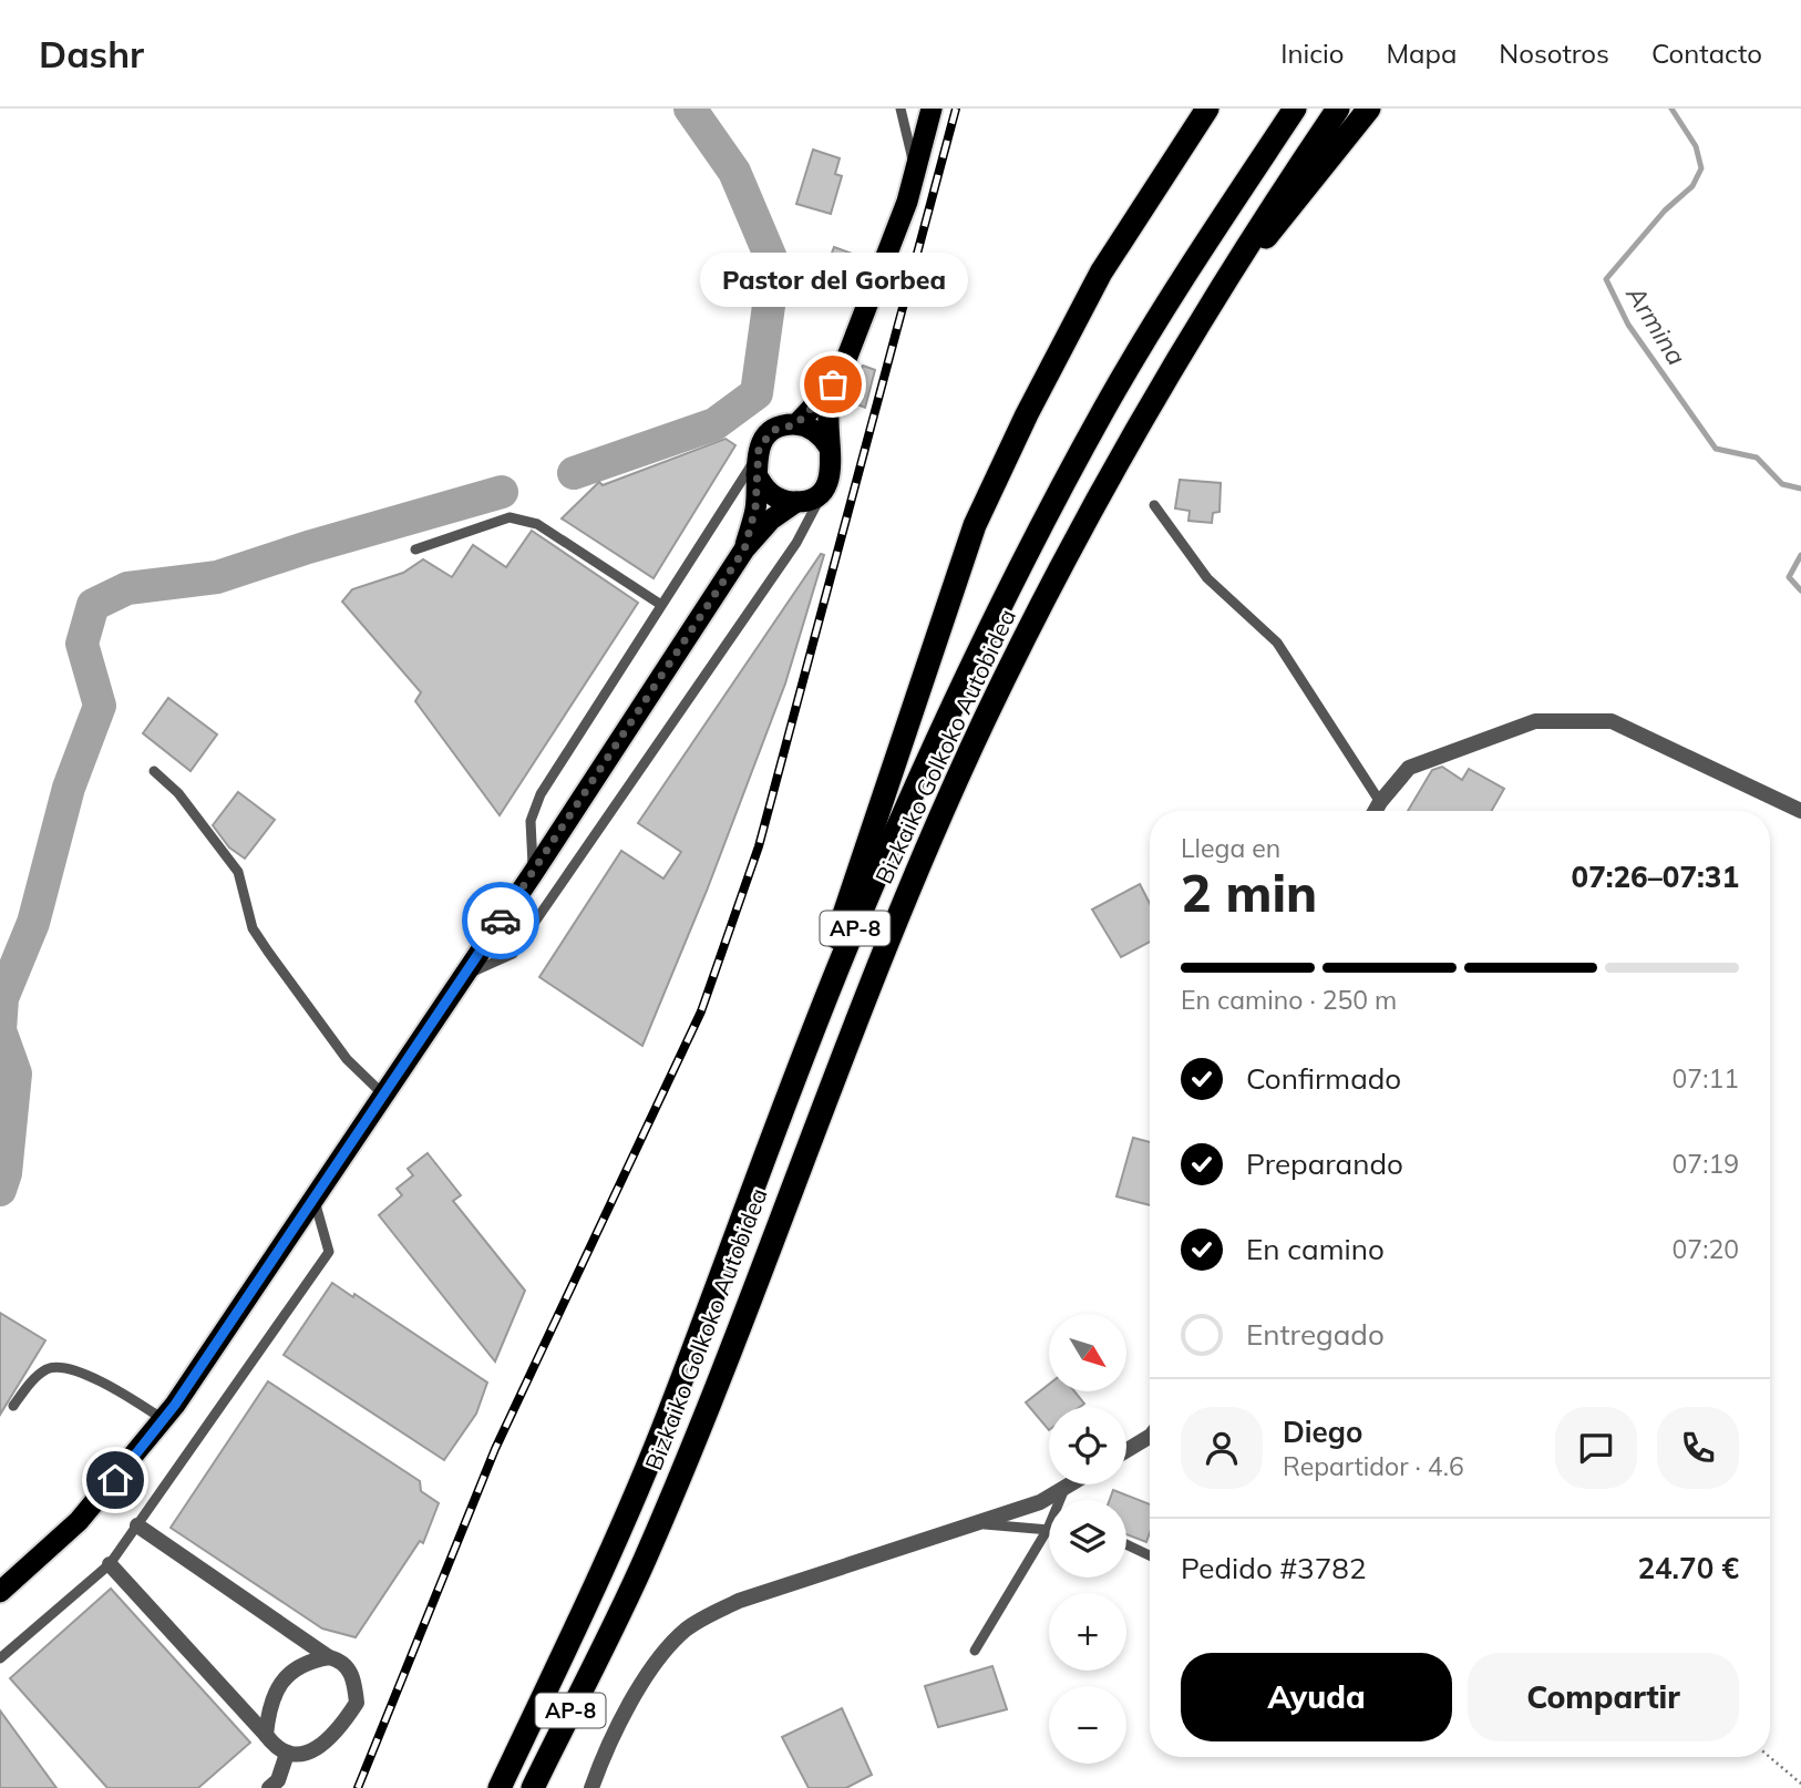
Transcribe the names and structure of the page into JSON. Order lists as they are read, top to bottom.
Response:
{
  "streets": {
    "highway": ["Bizkaiko Golkoko Autobidea", "AP-8"]
  },
  "water": ["Armina"],
  "places": ["Pastor del Gorbea"],
  "north": "bottom right",
  "page": {
    "header": "Dashr",
    "nav": [
      "Inicio",
      "Mapa",
      "Nosotros",
      "Contacto"
    ],
    "bubble": "Pastor del Gorbea",
    "heading": ["2 min", "Llega en", "07:26–07:31"],
    "panel": [
      "Diego",
      "Repartidor · 4.6",
      "Pedido #3782",
      "24.70 €"
    ],
    "bar": "En camino · 250 m",
    "list": [
      ["Confirmado", "07:11"],
      ["Preparando", "07:19"],
      ["En camino", "07:20"],
      "Entregado"
    ],
    "map_buttons": ["+", "−"],
    "buttons": ["Ayuda", "Compartir"]
  }
}
